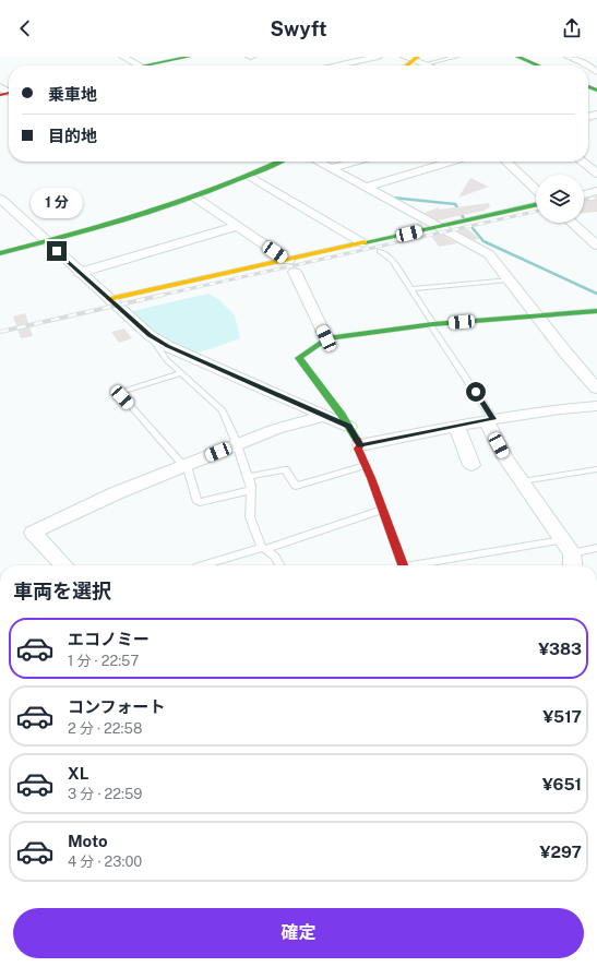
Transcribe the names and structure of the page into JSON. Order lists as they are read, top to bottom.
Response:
{
  "page": {
    "header": "Swyft",
    "banner": ["乗車地", "目的地"],
    "bubble": "1 分",
    "heading": "車両を選択",
    "list": [
      {
        "name": "エコノミー",
        "note": "1 分 · 22:57",
        "value": "¥383"
      },
      {
        "name": "コンフォート",
        "note": "2 分 · 22:58",
        "value": "¥517"
      },
      {
        "name": "XL",
        "note": "3 分 · 22:59",
        "value": "¥651"
      },
      {
        "name": "Moto",
        "note": "4 分 · 23:00",
        "value": "¥297"
      }
    ],
    "buttons": "確定"
  }
}
